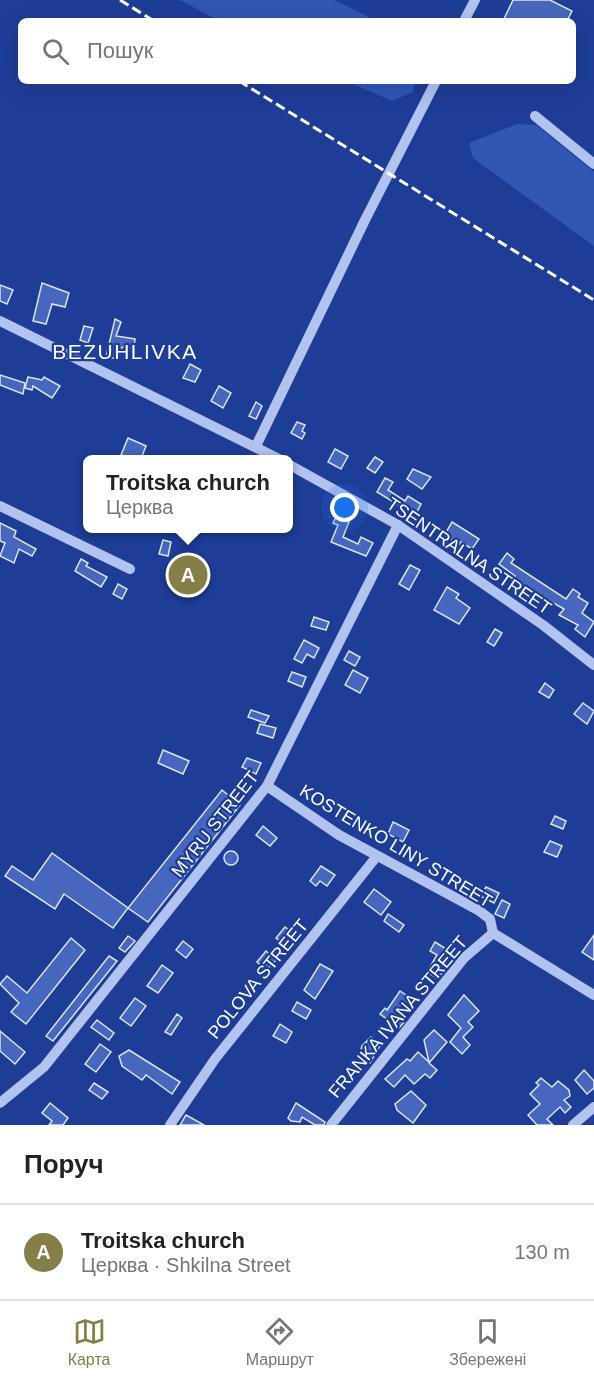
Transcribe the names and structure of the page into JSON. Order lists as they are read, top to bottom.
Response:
{
  "streets": {
    "street": [
      "TSENTRALNA STREET",
      "MYRU STREET",
      "KOSTENKO LINY STREET",
      "POLOVA STREET",
      "FRANKA IVANA STREET"
    ]
  },
  "crossings": [
    ["TSENTRALNA STREET", "MYRU STREET"],
    ["MYRU STREET", "KOSTENKO LINY STREET"],
    ["KOSTENKO LINY STREET", "POLOVA STREET"],
    ["KOSTENKO LINY STREET", "FRANKA IVANA STREET"]
  ],
  "districts": ["BEZUHLIVKA"],
  "page": {
    "search": "Пошук",
    "popup": ["Troitska church", "Церква"],
    "pins": "A",
    "heading": "Поруч",
    "list": [
      {
        "mark": "A",
        "name": "Troitska church",
        "note": "Церква · Shkilna Street",
        "value": "130 m"
      }
    ],
    "nav": ["Карта", "Маршрут", "Збережені"]
  }
}
